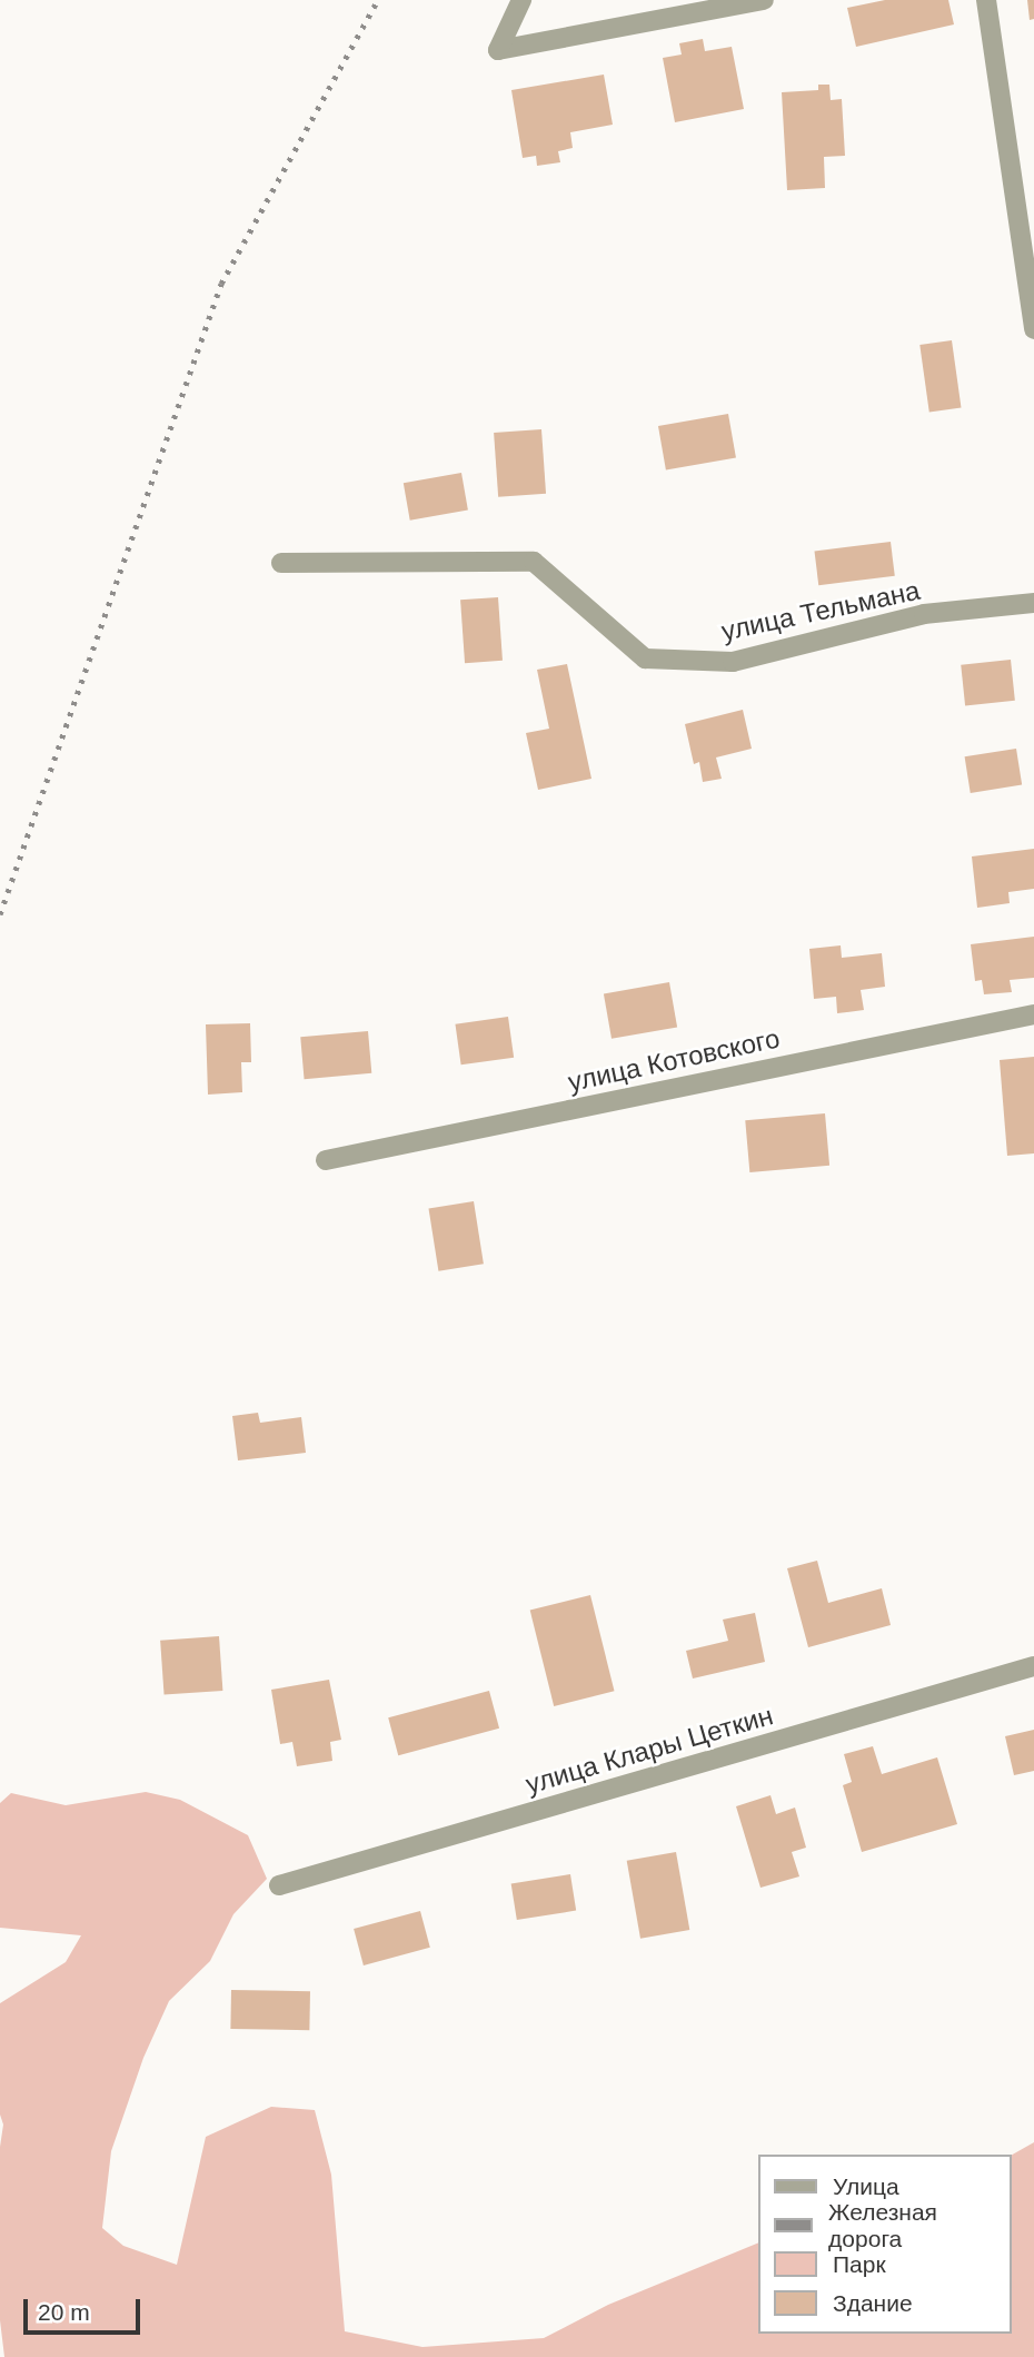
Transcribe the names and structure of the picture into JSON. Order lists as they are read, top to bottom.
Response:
{
  "streets": {
    "street": ["улица Тельмана", "улица Котовского", "улица Клары Цеткин"]
  },
  "legend": [
    "Улица",
    "Железная дорога",
    "Парк",
    "Здание"
  ],
  "scale_bar": "20 m"
}
